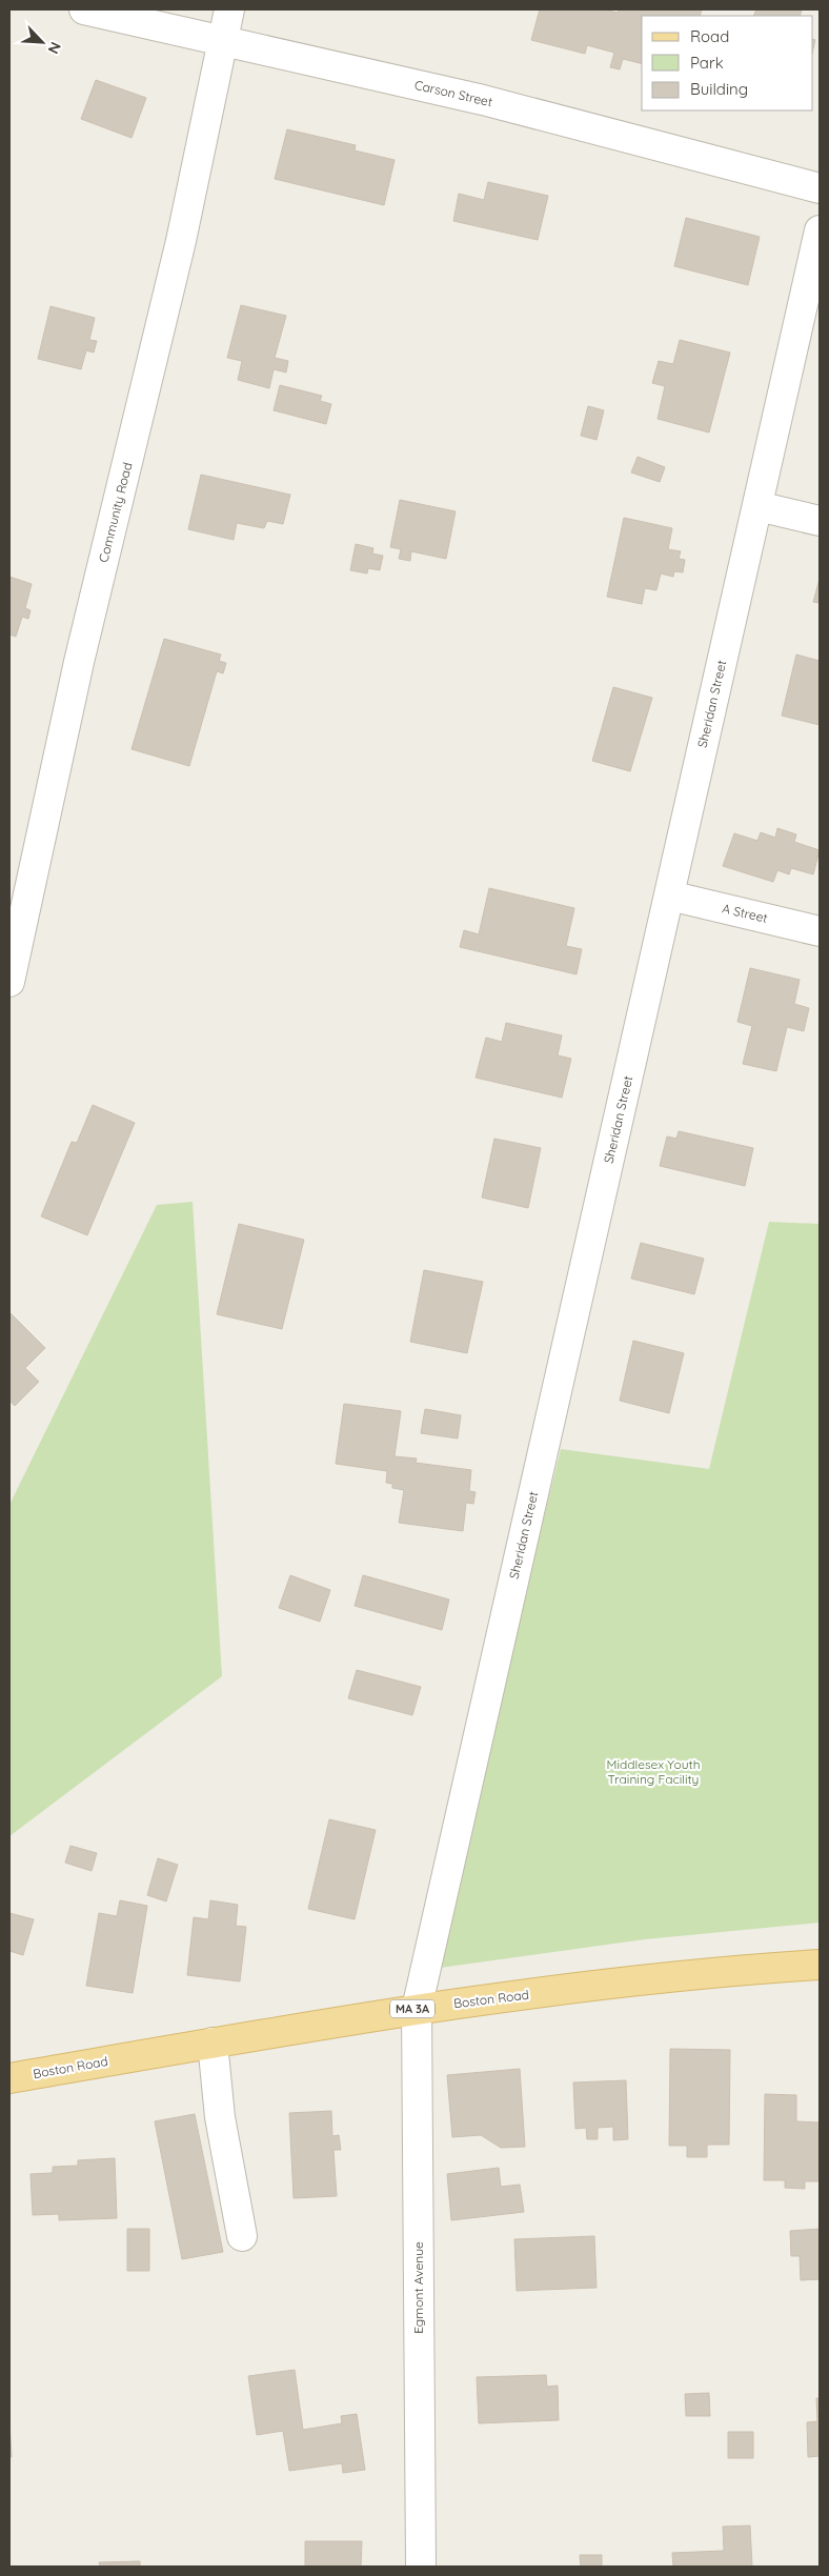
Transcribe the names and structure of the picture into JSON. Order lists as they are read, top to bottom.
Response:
{
  "streets": {
    "main road": ["Boston Road", "MA 3A"],
    "street": [
      "Carson Street",
      "Community Road",
      "Sheridan Street",
      "A Street",
      "Egmont Avenue"
    ]
  },
  "crossings": [
    ["Carson Street", "Community Road"],
    ["Sheridan Street", "A Street"],
    ["Sheridan Street", "Boston Road"],
    ["Sheridan Street", "Egmont Avenue"],
    ["Boston Road", "Egmont Avenue"]
  ],
  "parks": ["Middlesex Youth Training Facility"],
  "legend": ["Road", "Park", "Building"],
  "north": "bottom right"
}
